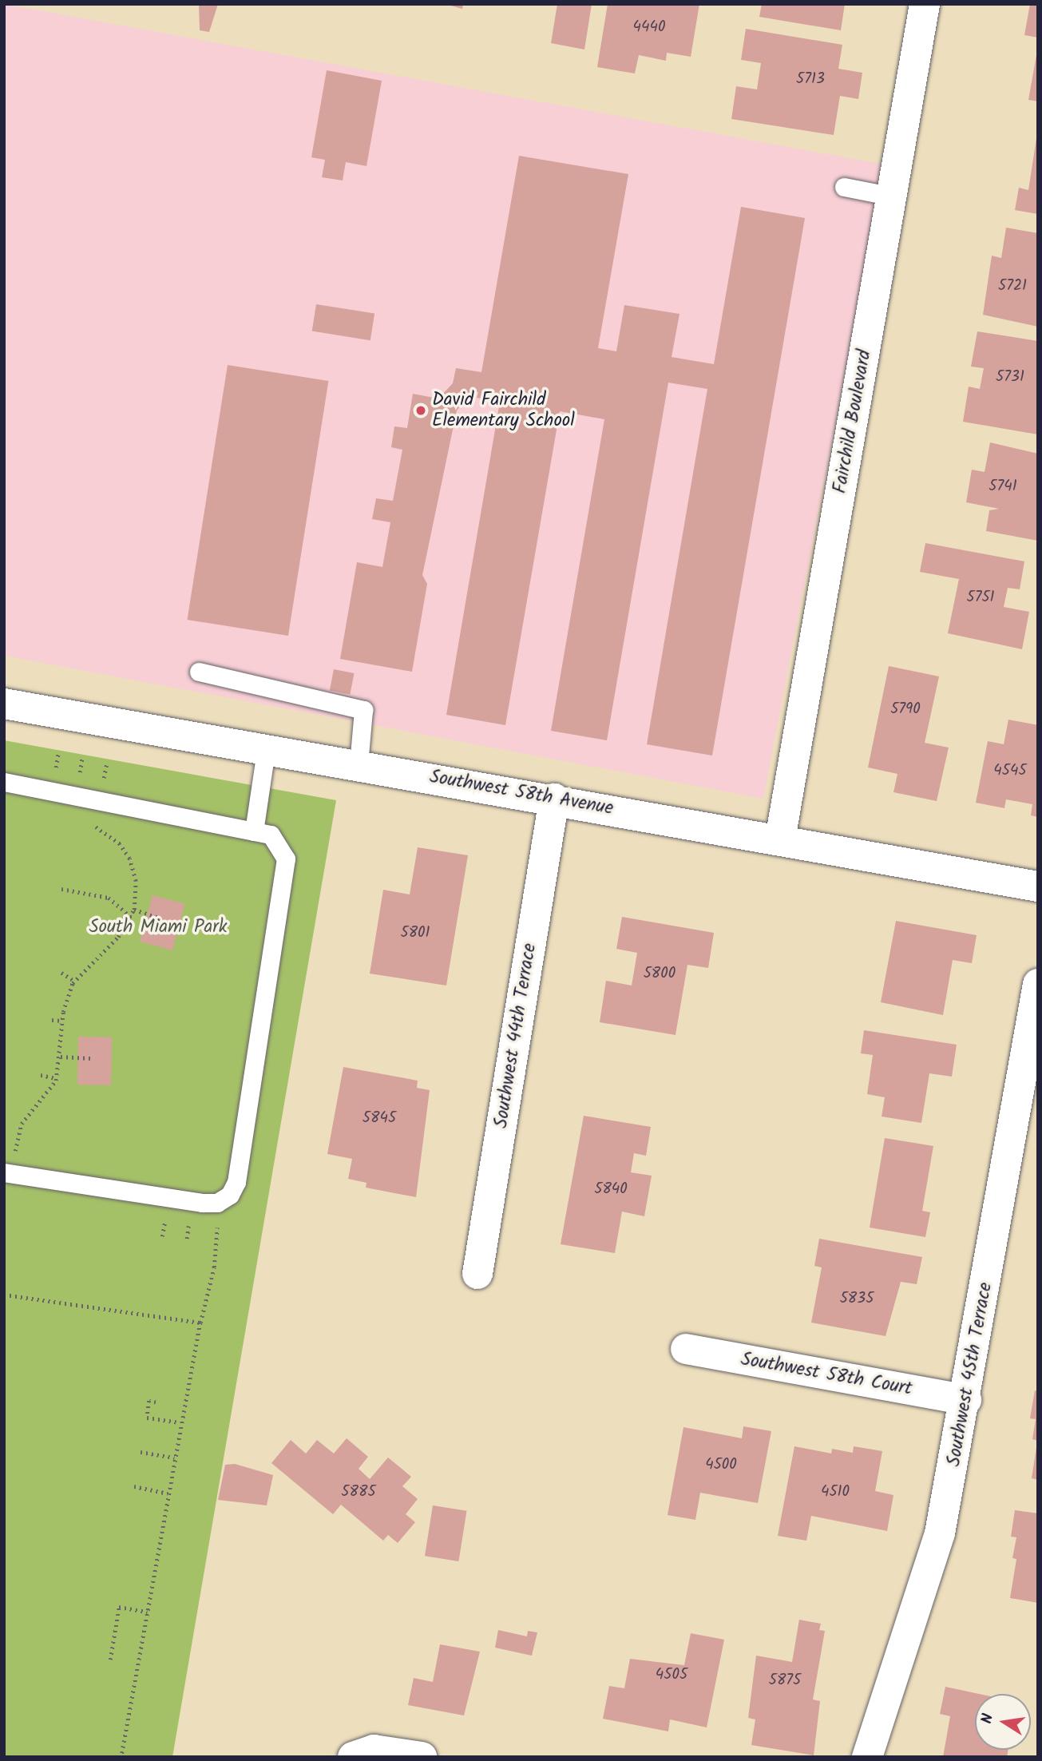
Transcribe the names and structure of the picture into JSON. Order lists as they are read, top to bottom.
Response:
{
  "streets": {
    "street": [
      "Fairchild Boulevard",
      "Southwest 58th Avenue",
      "Southwest 44th Terrace",
      "Southwest 58th Court",
      "Southwest 45th Terrace"
    ]
  },
  "crossings": [
    ["Fairchild Boulevard", "Southwest 58th Avenue"],
    ["Southwest 58th Avenue", "Southwest 44th Terrace"],
    ["Southwest 58th Court", "Southwest 45th Terrace"]
  ],
  "parks": ["South Miami Park"],
  "places": ["David Fairchild Elementary School"],
  "house_numbers": [
    "4440",
    "5713",
    "5721",
    "5731",
    "5741",
    "5751",
    "5790",
    "4545",
    "5801",
    "5800",
    "5845",
    "5840",
    "5835",
    "4500",
    "5885",
    "4510",
    "4505",
    "5875"
  ],
  "north": "left"
}
